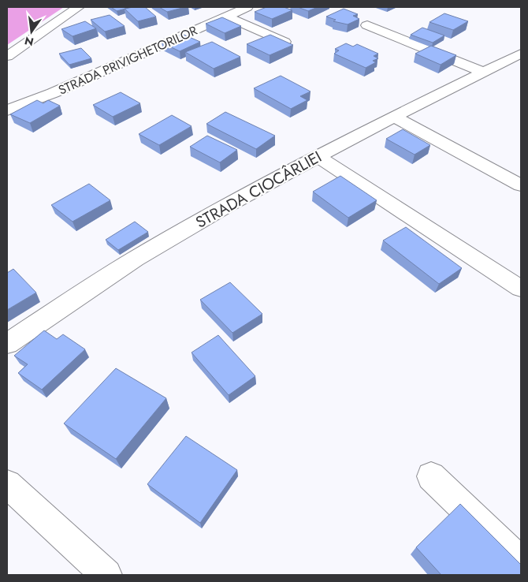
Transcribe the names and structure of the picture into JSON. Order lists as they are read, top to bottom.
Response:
{
  "streets": {
    "street": ["STRADA PRIVIGHETORILOR", "STRADA CIOCÂRLIEI"]
  },
  "north": "bottom"
}
